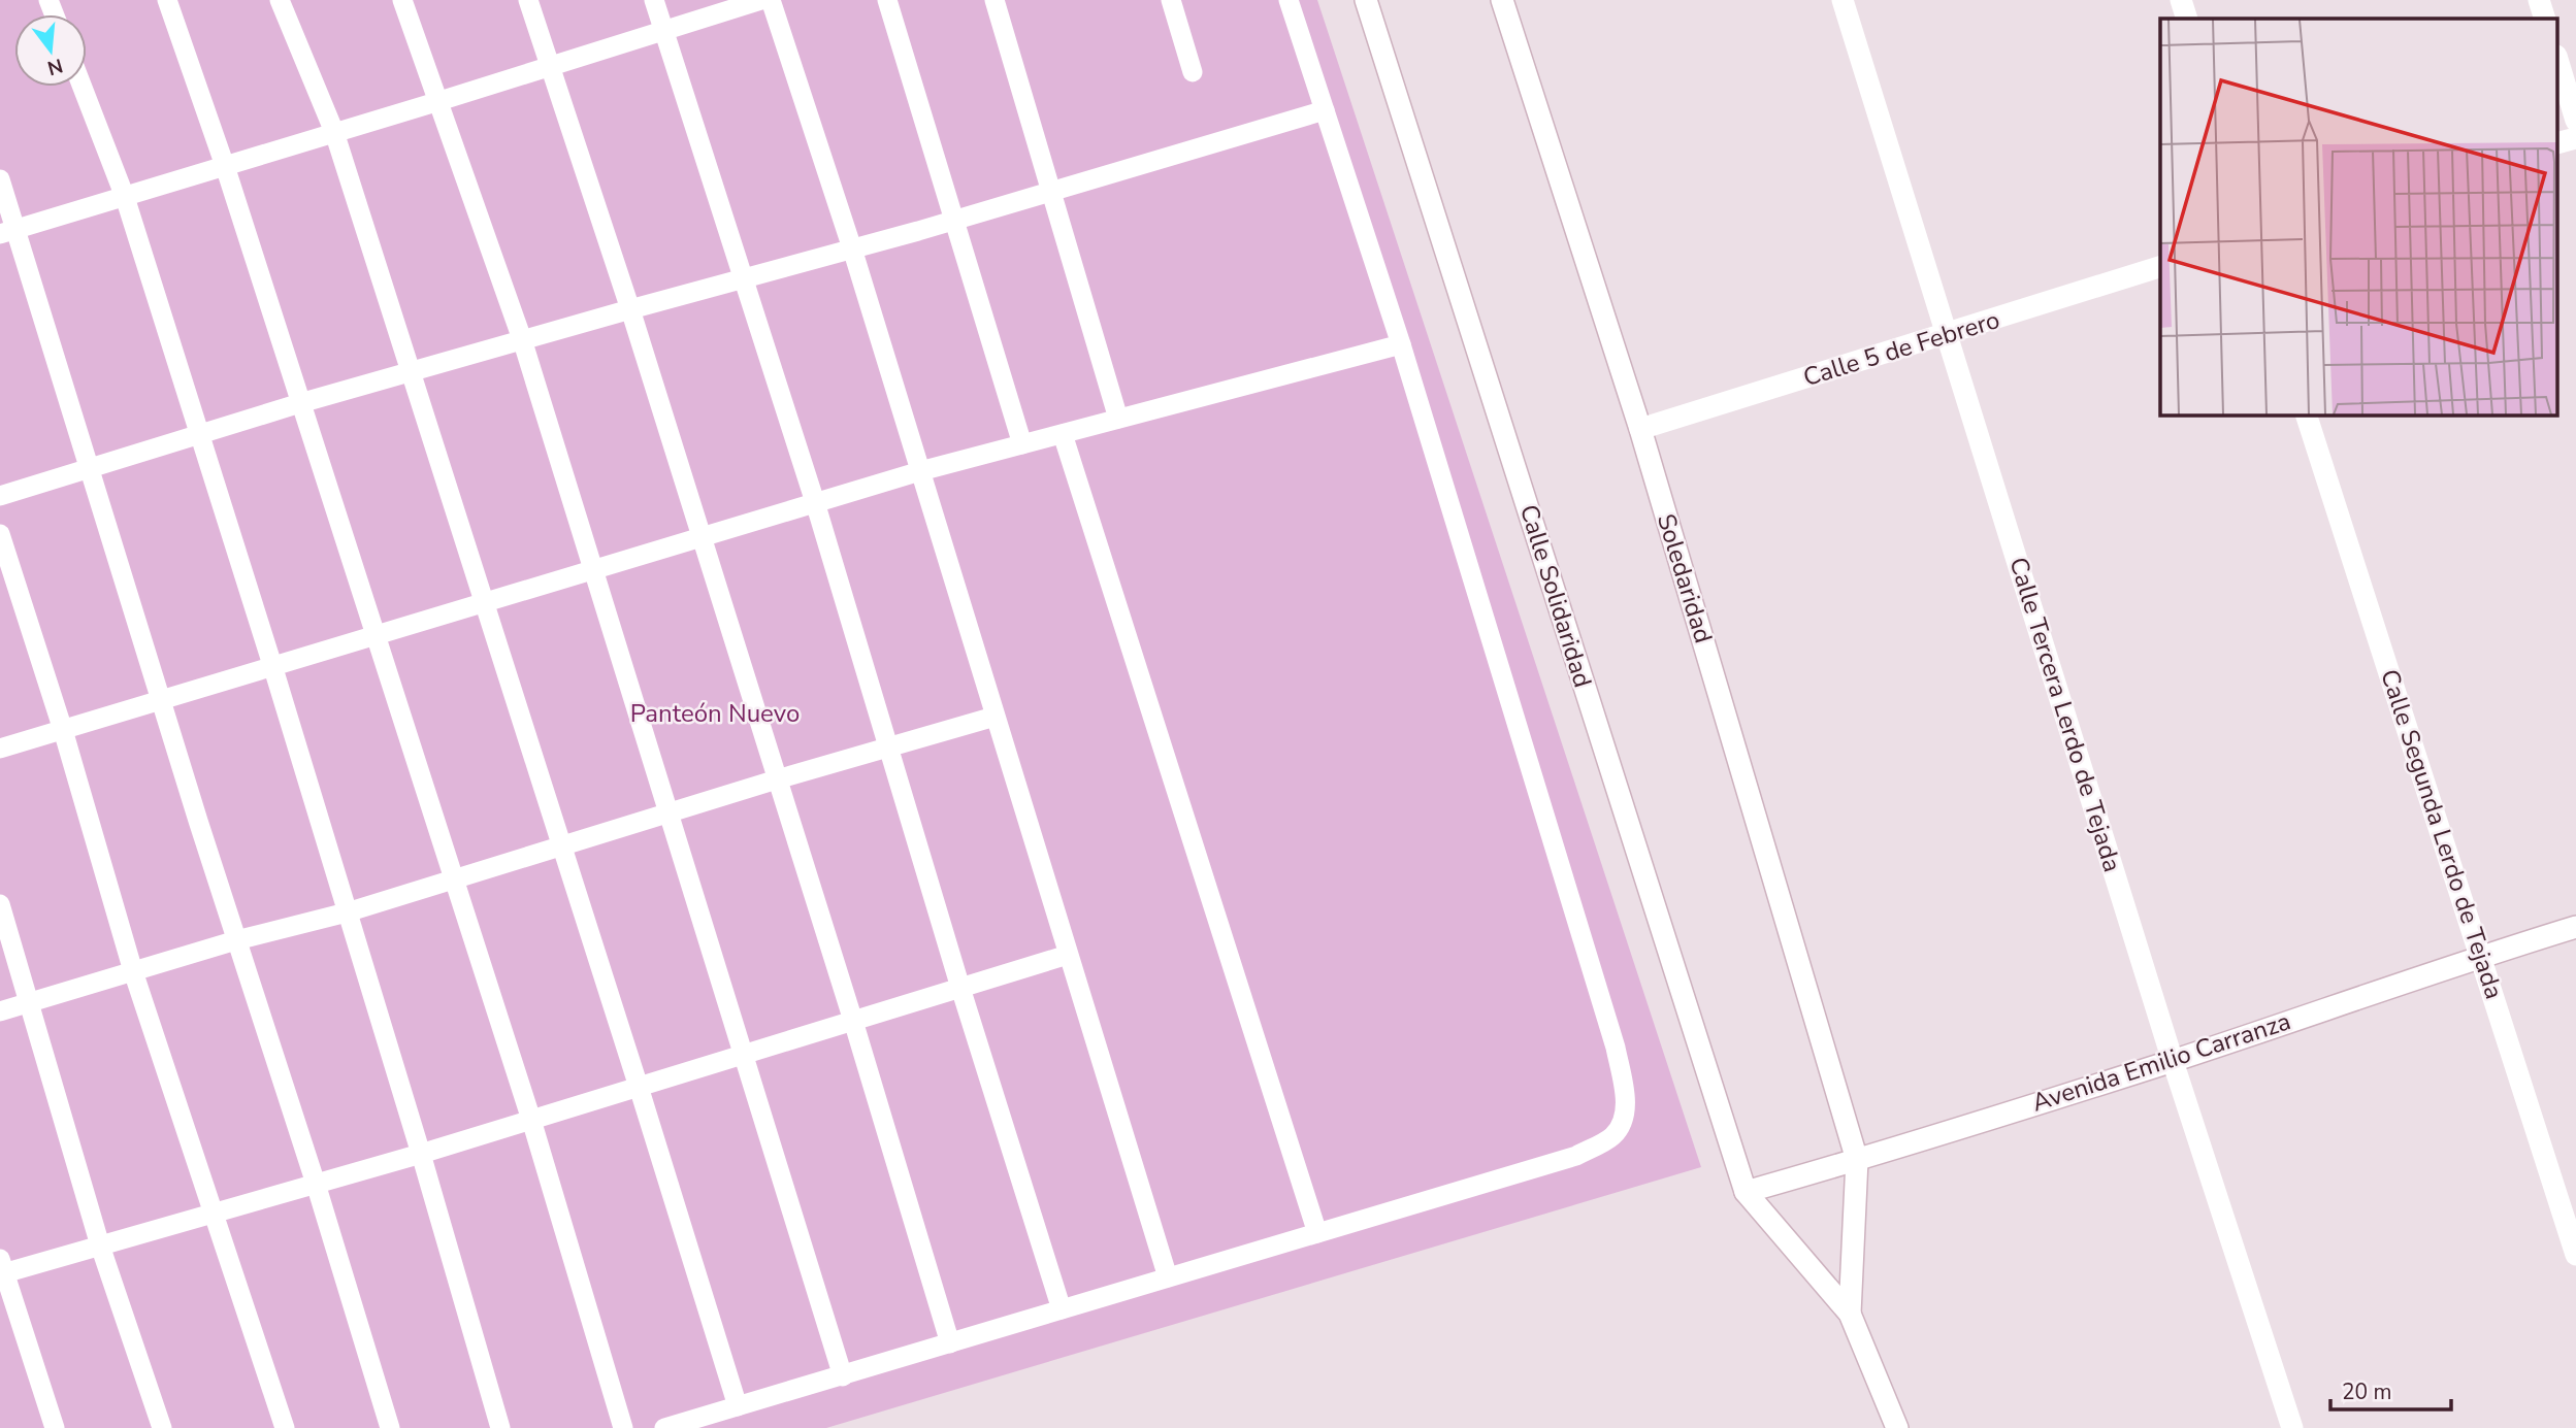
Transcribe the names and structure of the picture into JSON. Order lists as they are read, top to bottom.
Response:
{
  "streets": {
    "street": [
      "Calle 5 de Febrero",
      "Soledaridad",
      "Calle Solidaridad",
      "Calle Tercera Lerdo de Tejada",
      "Calle Segunda Lerdo de Tejada",
      "Avenida Emilio Carranza"
    ]
  },
  "crossings": [
    ["Calle 5 de Febrero", "Soledaridad"],
    ["Calle 5 de Febrero", "Calle Tercera Lerdo de Tejada"],
    ["Soledaridad", "Avenida Emilio Carranza"],
    ["Calle Solidaridad", "Avenida Emilio Carranza"],
    ["Calle Tercera Lerdo de Tejada", "Avenida Emilio Carranza"],
    ["Calle Segunda Lerdo de Tejada", "Avenida Emilio Carranza"]
  ],
  "parks": ["Panteón Nuevo"],
  "scale_bar": "20 m",
  "north": "bottom"
}
